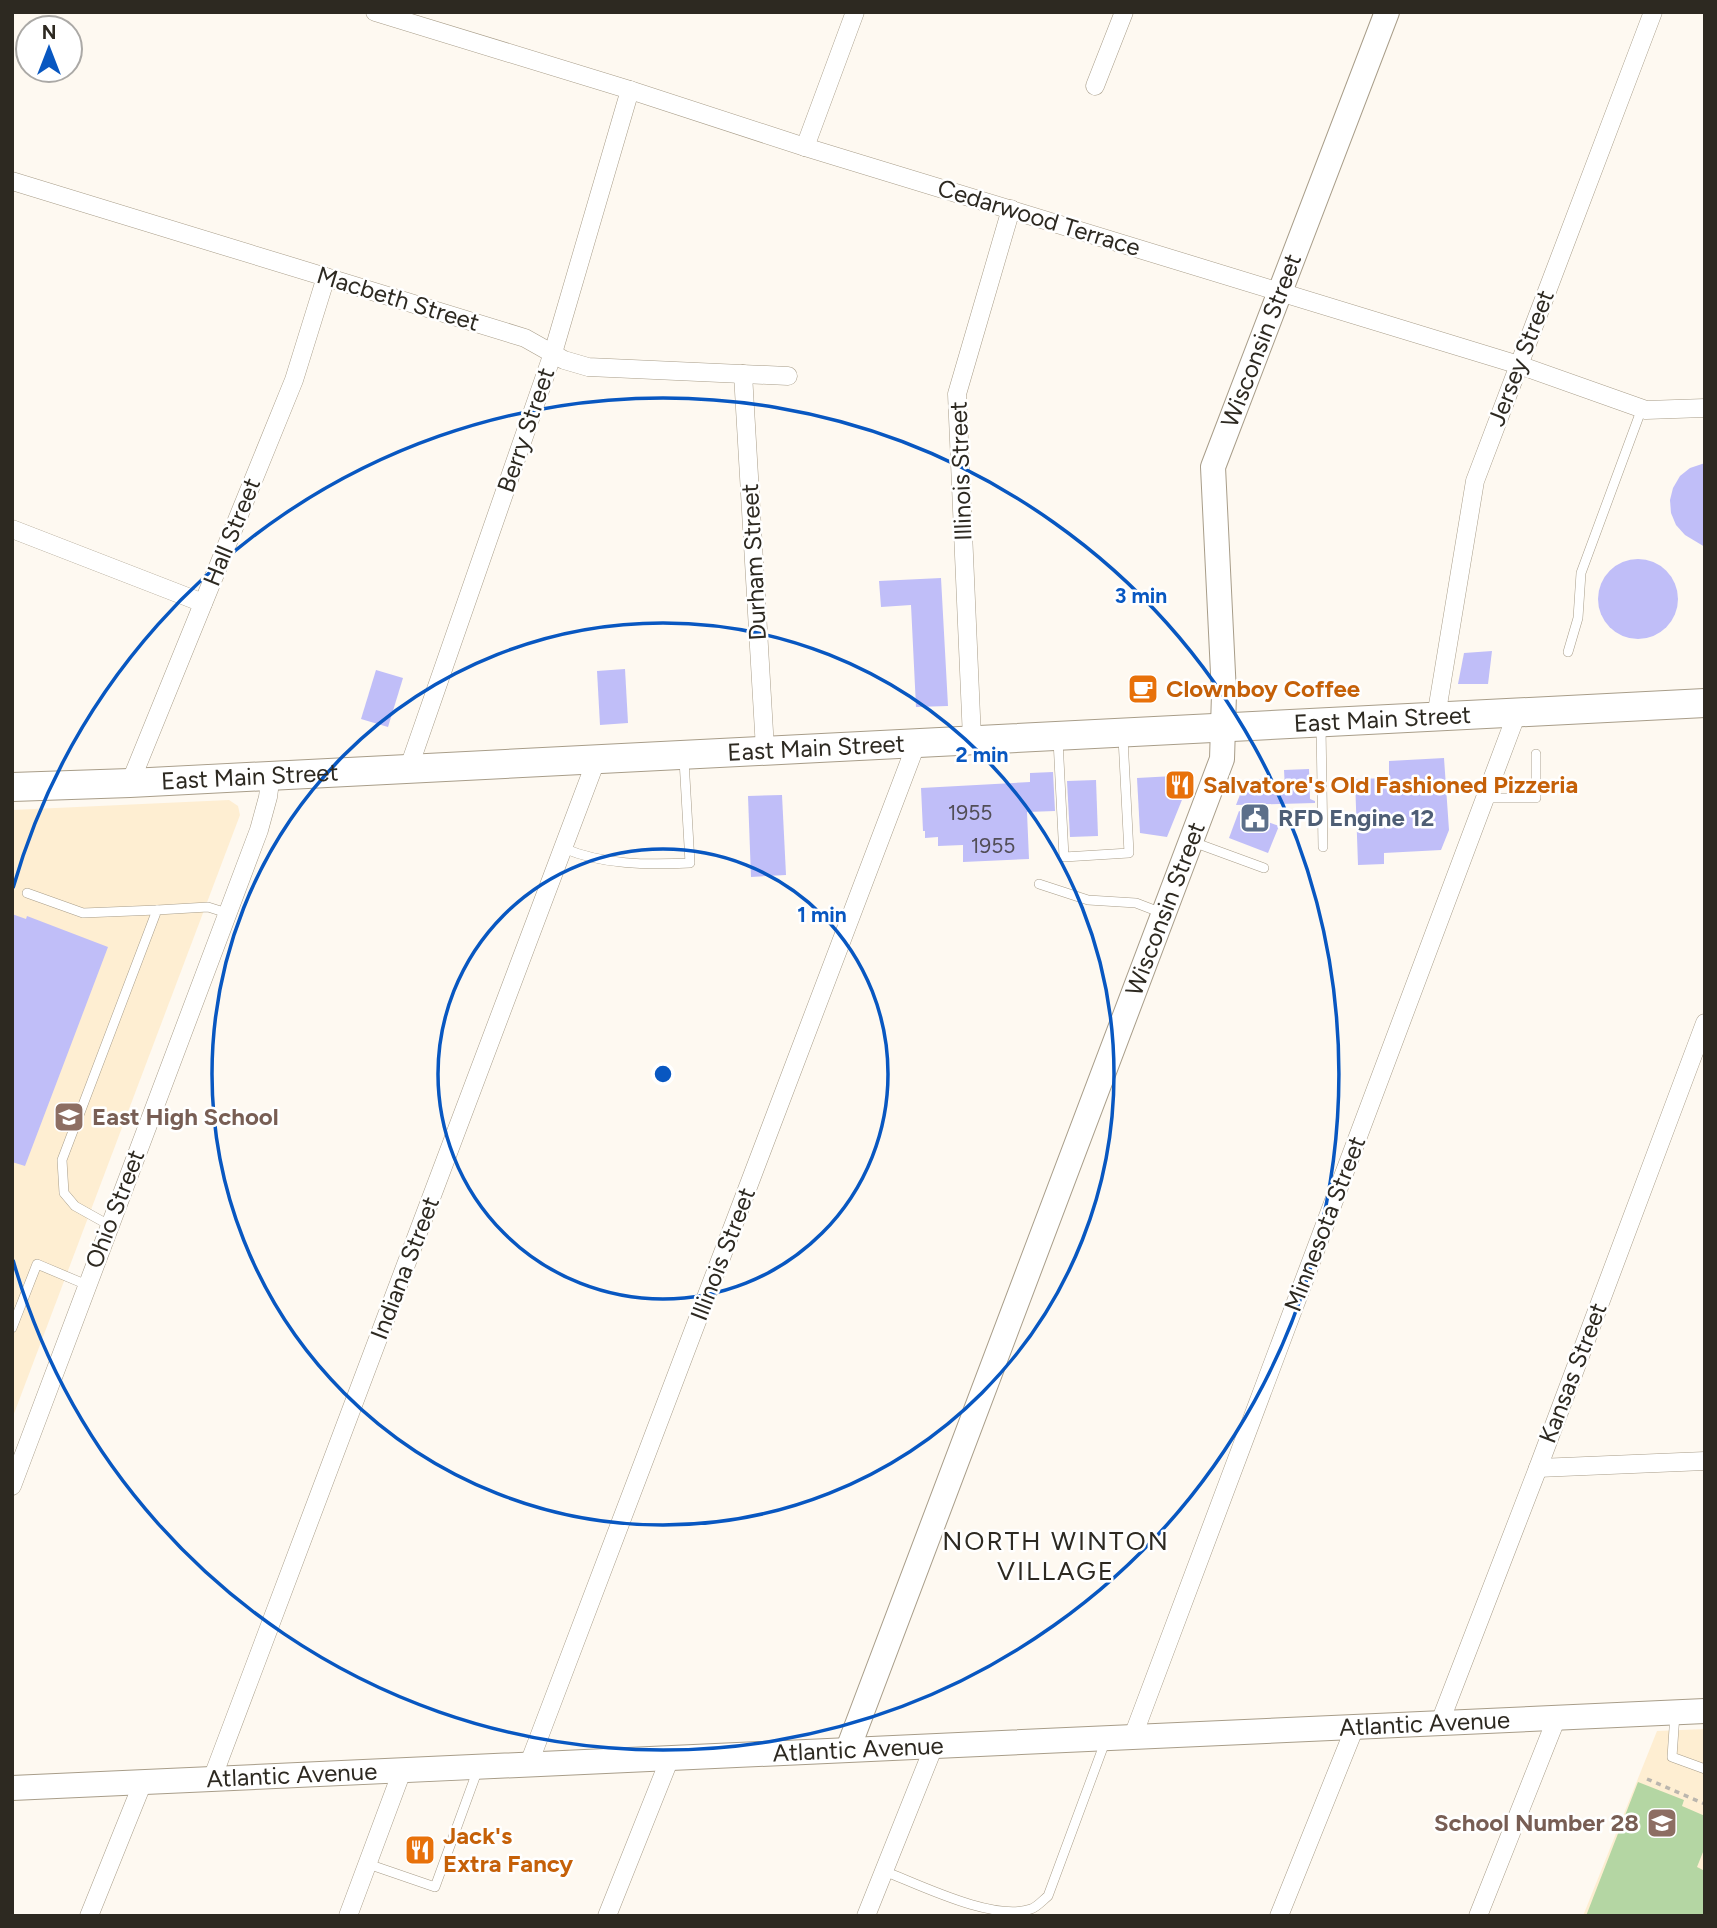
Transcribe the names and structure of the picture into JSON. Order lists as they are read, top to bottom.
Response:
{
  "streets": {
    "main road": ["East Main Street"],
    "street": [
      "Cedarwood Terrace",
      "Macbeth Street",
      "Wisconsin Street",
      "Jersey Street",
      "Berry Street",
      "Illinois Street",
      "Hall Street",
      "Durham Street",
      "Ohio Street",
      "Minnesota Street",
      "Indiana Street",
      "Kansas Street",
      "Atlantic Avenue"
    ]
  },
  "crossings": [
    ["Cedarwood Terrace", "Wisconsin Street"],
    ["Cedarwood Terrace", "Jersey Street"],
    ["Cedarwood Terrace", "Berry Street"],
    ["Cedarwood Terrace", "Illinois Street"],
    ["Macbeth Street", "Berry Street"],
    ["Macbeth Street", "Hall Street"],
    ["Macbeth Street", "Durham Street"],
    ["Wisconsin Street", "East Main Street"],
    ["Wisconsin Street", "Atlantic Avenue"],
    ["Jersey Street", "East Main Street"],
    ["Berry Street", "East Main Street"],
    ["Illinois Street", "East Main Street"],
    ["Illinois Street", "Atlantic Avenue"],
    ["Hall Street", "East Main Street"],
    ["Durham Street", "East Main Street"],
    ["East Main Street", "Ohio Street"],
    ["East Main Street", "Minnesota Street"],
    ["East Main Street", "Indiana Street"],
    ["Minnesota Street", "Atlantic Avenue"],
    ["Indiana Street", "Atlantic Avenue"],
    ["Kansas Street", "Atlantic Avenue"]
  ],
  "districts": ["NORTH WINTON VILLAGE"],
  "places": {
    "cafe": ["Clownboy Coffee"],
    "restaurant": ["Salvatore's Old Fashioned Pizzeria", "Jack's Extra Fancy"],
    "public building": ["RFD Engine 12"],
    "school or university": ["East High School", "School Number 28"]
  },
  "house_numbers": ["1955", "1955"],
  "north": "top",
  "rings": ["3 min", "2 min", "1 min"]
}
